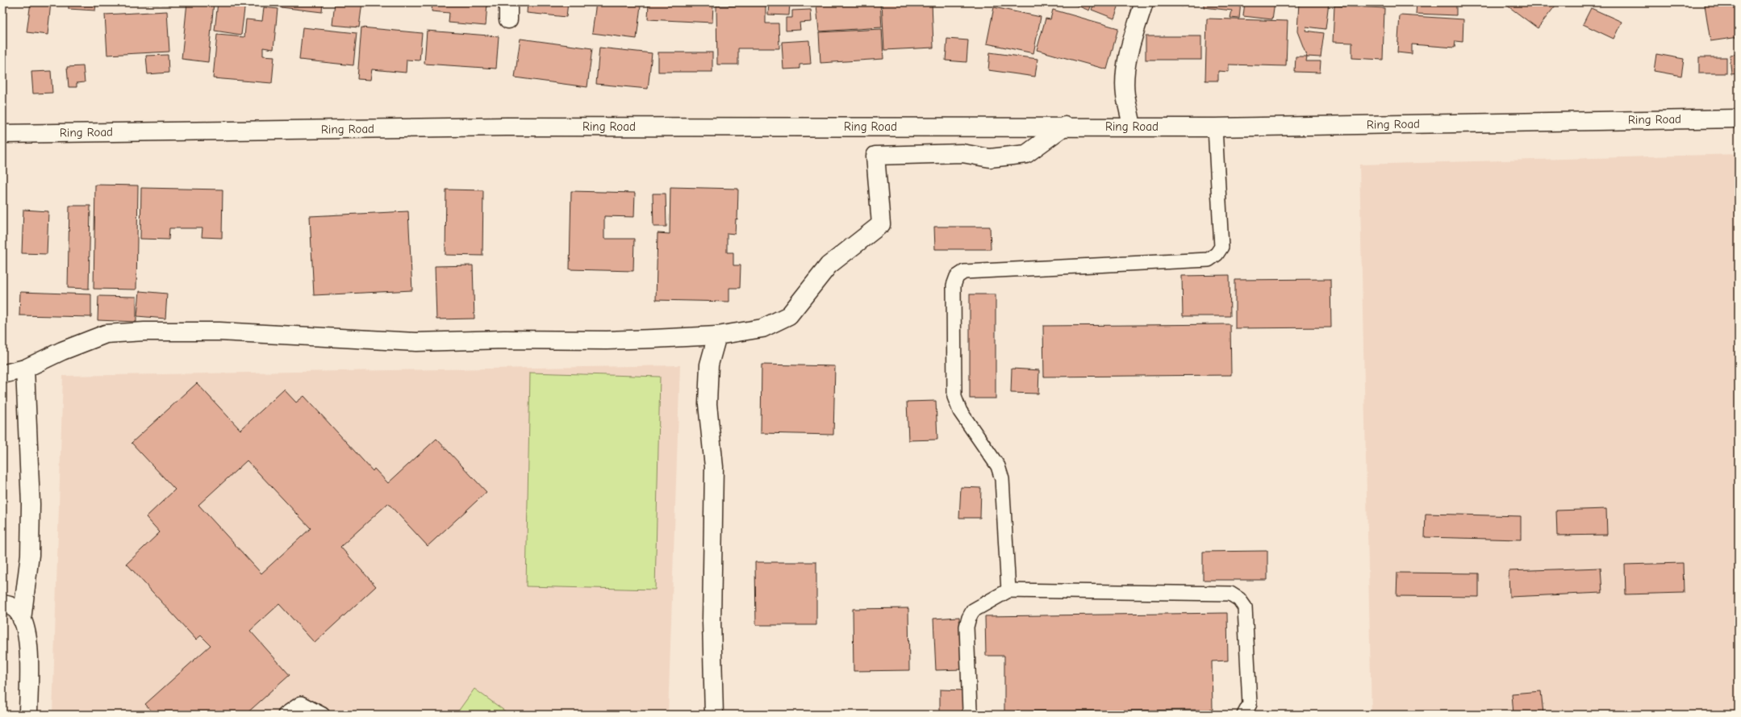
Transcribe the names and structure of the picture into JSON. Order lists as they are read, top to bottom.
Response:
{
  "streets": {
    "street": ["Ring Road"]
  }
}
